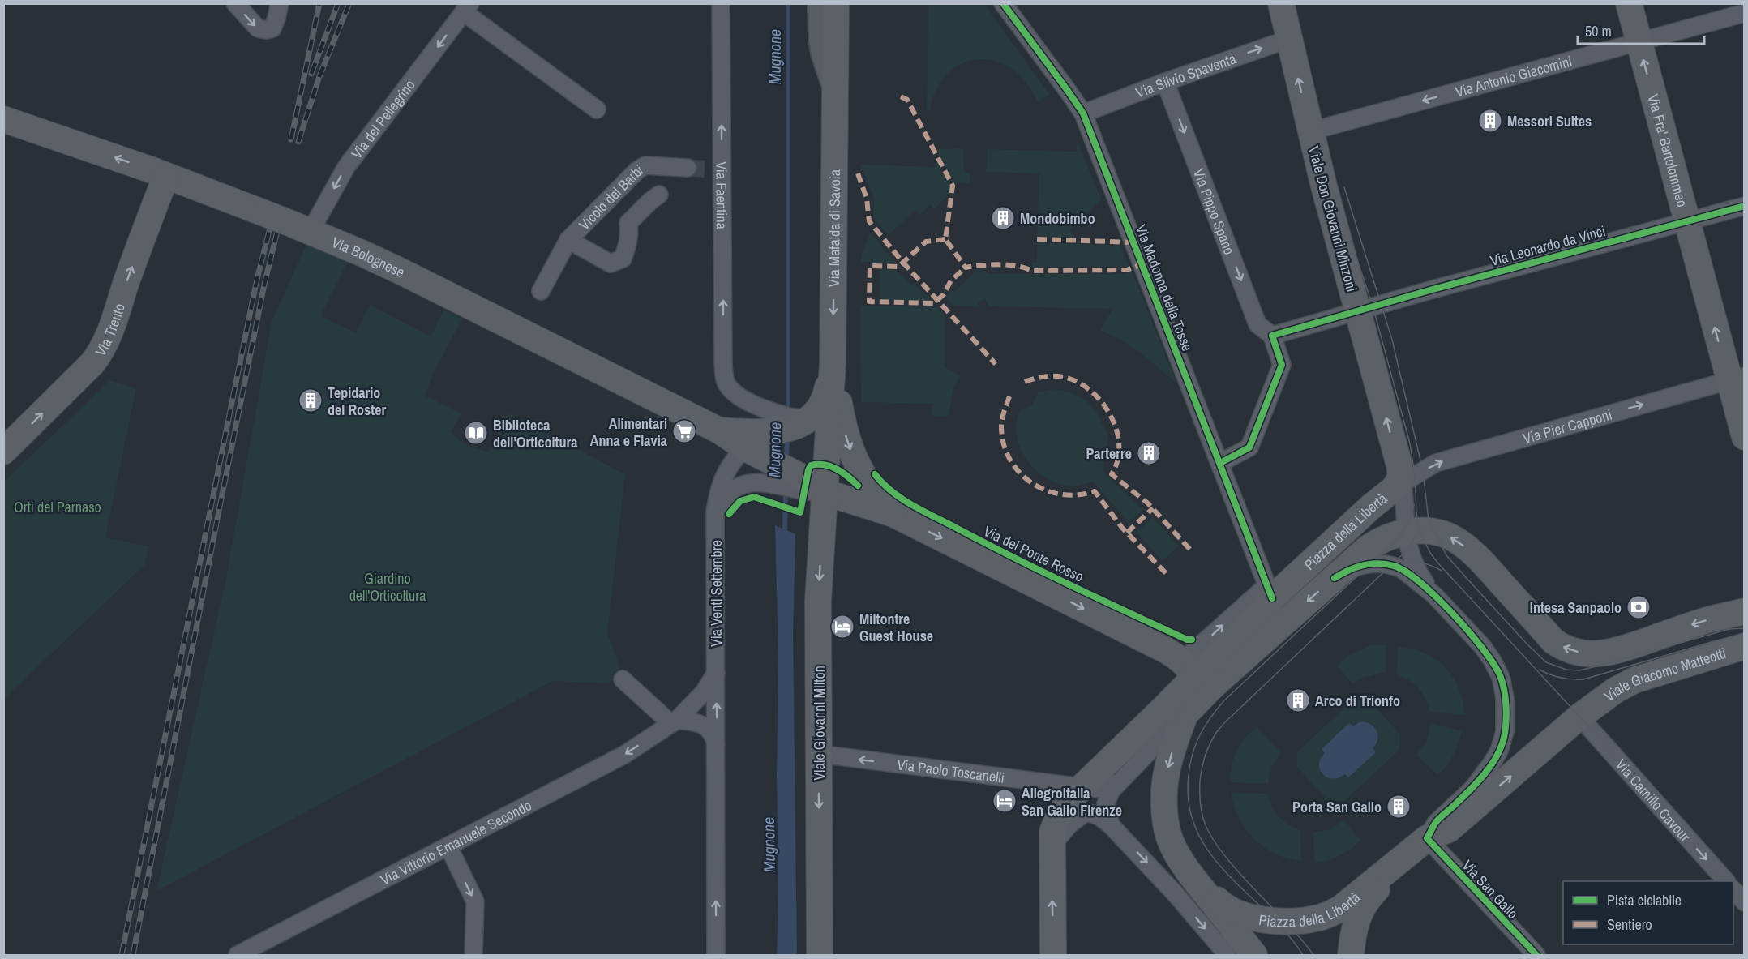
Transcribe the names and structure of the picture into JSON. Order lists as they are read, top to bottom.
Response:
{
  "streets": {
    "main road": [
      "Via Fra' Bartolommeo",
      "Viale Don Giovanni Minzoni",
      "Via Mafalda di Savoia",
      "Via Bolognese",
      "Via Trento",
      "Piazza della Libertà",
      "Via del Ponte Rosso",
      "Viale Giacomo Matteotti",
      "Viale Giovanni Milton"
    ],
    "street": [
      "Via Silvio Spaventa",
      "Via Antonio Giacomini",
      "Via del Pellegrino",
      "Via Faentina",
      "Vicolo del Barbi",
      "Via Pippo Spano",
      "Via Leonardo da Vinci",
      "Via Madonna della Tosse",
      "Via Pier Capponi",
      "Via Venti Settembre",
      "Via Paolo Toscanelli",
      "Via Camillo Cavour",
      "Via Vittorio Emanuele Secondo",
      "Via San Gallo"
    ]
  },
  "crossings": [
    ["Via Silvio Spaventa", "Via Pippo Spano"],
    ["Via Silvio Spaventa", "Viale Don Giovanni Minzoni"],
    ["Via Silvio Spaventa", "Via Madonna della Tosse"],
    ["Via Antonio Giacomini", "Via Fra' Bartolommeo"],
    ["Via Antonio Giacomini", "Viale Don Giovanni Minzoni"],
    ["Via del Pellegrino", "Via Bolognese"],
    ["Via Fra' Bartolommeo", "Via Leonardo da Vinci"],
    ["Via Fra' Bartolommeo", "Via Pier Capponi"],
    ["Via Pippo Spano", "Via Madonna della Tosse"],
    ["Viale Don Giovanni Minzoni", "Via Leonardo da Vinci"],
    ["Viale Don Giovanni Minzoni", "Via Pier Capponi"],
    ["Viale Don Giovanni Minzoni", "Piazza della Libertà"],
    ["Via Mafalda di Savoia", "Via del Ponte Rosso"],
    ["Via Mafalda di Savoia", "Viale Giovanni Milton"],
    ["Via Bolognese", "Via Trento"],
    ["Via Bolognese", "Via del Ponte Rosso"],
    ["Via Bolognese", "Via Venti Settembre"],
    ["Via Madonna della Tosse", "Piazza della Libertà"],
    ["Via Pier Capponi", "Piazza della Libertà"],
    ["Piazza della Libertà", "Via del Ponte Rosso"],
    ["Piazza della Libertà", "Viale Giacomo Matteotti"],
    ["Piazza della Libertà", "Via Paolo Toscanelli"],
    ["Piazza della Libertà", "Via Camillo Cavour"],
    ["Piazza della Libertà", "Via San Gallo"],
    ["Via del Ponte Rosso", "Via Venti Settembre"],
    ["Via del Ponte Rosso", "Viale Giovanni Milton"],
    ["Via Venti Settembre", "Via Vittorio Emanuele Secondo"],
    ["Viale Giacomo Matteotti", "Via Camillo Cavour"],
    ["Viale Giovanni Milton", "Via Paolo Toscanelli"]
  ],
  "one_way": [
    "Via Silvio Spaventa",
    "Via Antonio Giacomini",
    "Via del Pellegrino",
    "Via Fra' Bartolommeo",
    "Via Faentina",
    "Via Pippo Spano",
    "Viale Don Giovanni Minzoni",
    "Via Mafalda di Savoia",
    "Via Trento",
    "Via Pier Capponi",
    "Via del Ponte Rosso",
    "Via Venti Settembre",
    "Viale Giovanni Milton",
    "Via Paolo Toscanelli",
    "Via Camillo Cavour",
    "Via Vittorio Emanuele Secondo"
  ],
  "water": ["Mugnone"],
  "parks": ["Orti del Parnaso", "Giardino dell'Orticoltura"],
  "places": {
    "building": [
      "Messori Suites",
      "Mondobimbo",
      "Tepidario del Roster",
      "Parterre",
      "Arco di Trionfo",
      "Porta San Gallo"
    ],
    "supermarket": ["Alimentari Anna e Flavia"],
    "library": ["Biblioteca dell'Orticoltura"],
    "bank": ["Intesa Sanpaolo"],
    "hotel": ["Miltontre Guest House", "Allegroitalia San Gallo Firenze"]
  },
  "legend": ["Pista ciclabile", "Sentiero"],
  "scale_bar": "50 m"
}
